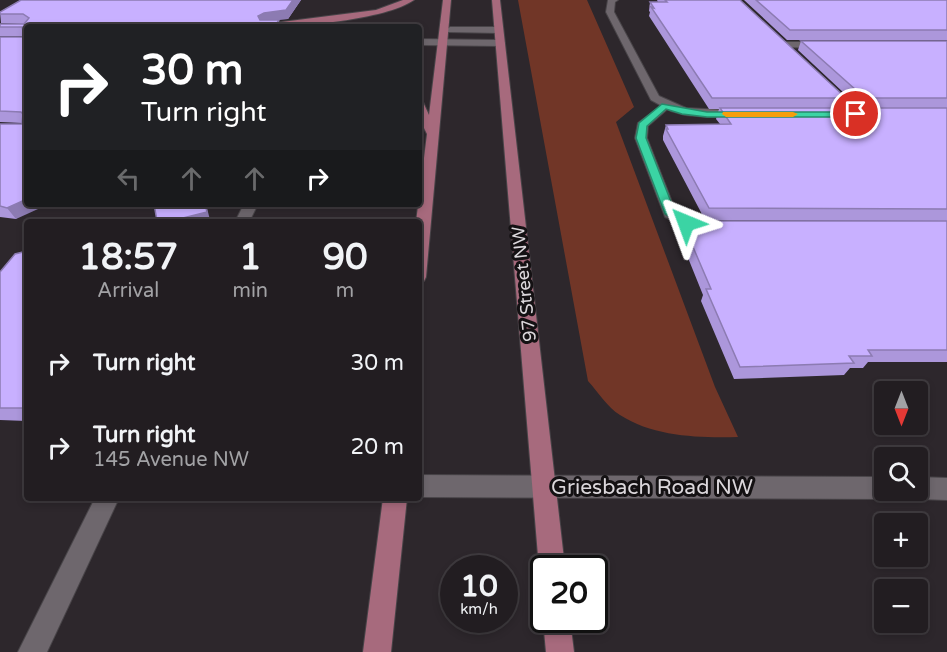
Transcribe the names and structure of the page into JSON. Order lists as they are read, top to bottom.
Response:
{
  "streets": {
    "main road": ["97 Street NW"],
    "street": ["Griesbach Road NW"]
  },
  "crossings": [
    ["97 Street NW", "Griesbach Road NW"]
  ],
  "north": "bottom",
  "page": {
    "turn": ["30 m", "Turn right"],
    "eta": [
      "18:57",
      "Arrival",
      "1",
      "min",
      "90",
      "m"
    ],
    "list": [
      {
        "name": "Turn right",
        "value": "30 m"
      },
      {
        "name": "Turn right",
        "note": "145 Avenue NW",
        "value": "20 m"
      }
    ],
    "map_buttons": ["+", "−"],
    "speed": "10 km/h",
    "limit": "20"
  }
}
